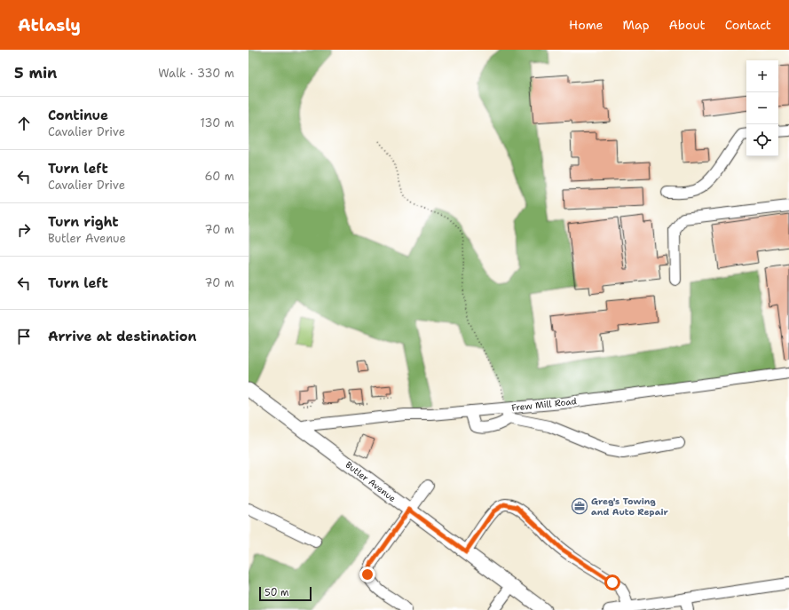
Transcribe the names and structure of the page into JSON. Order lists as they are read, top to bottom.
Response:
{
  "streets": {
    "main road": ["Butler Avenue"],
    "street": ["Frew Mill Road"]
  },
  "crossings": [
    ["Frew Mill Road", "Butler Avenue"]
  ],
  "places": {
    "office": ["Greg's Towing and Auto Repair"]
  },
  "scale_bar": "50 m",
  "page": {
    "header": "Atlasly",
    "nav": [
      "Home",
      "Map",
      "About",
      "Contact"
    ],
    "heading": ["5 min", "Walk · 330 m"],
    "map_buttons": ["+", "−"],
    "list": [
      ["Continue", "Cavalier Drive", "130 m"],
      ["Turn left", "Cavalier Drive", "60 m"],
      ["Turn right", "Butler Avenue", "70 m"],
      ["Turn left", "70 m"],
      "Arrive at destination"
    ],
    "scale": "50 m"
  }
}
